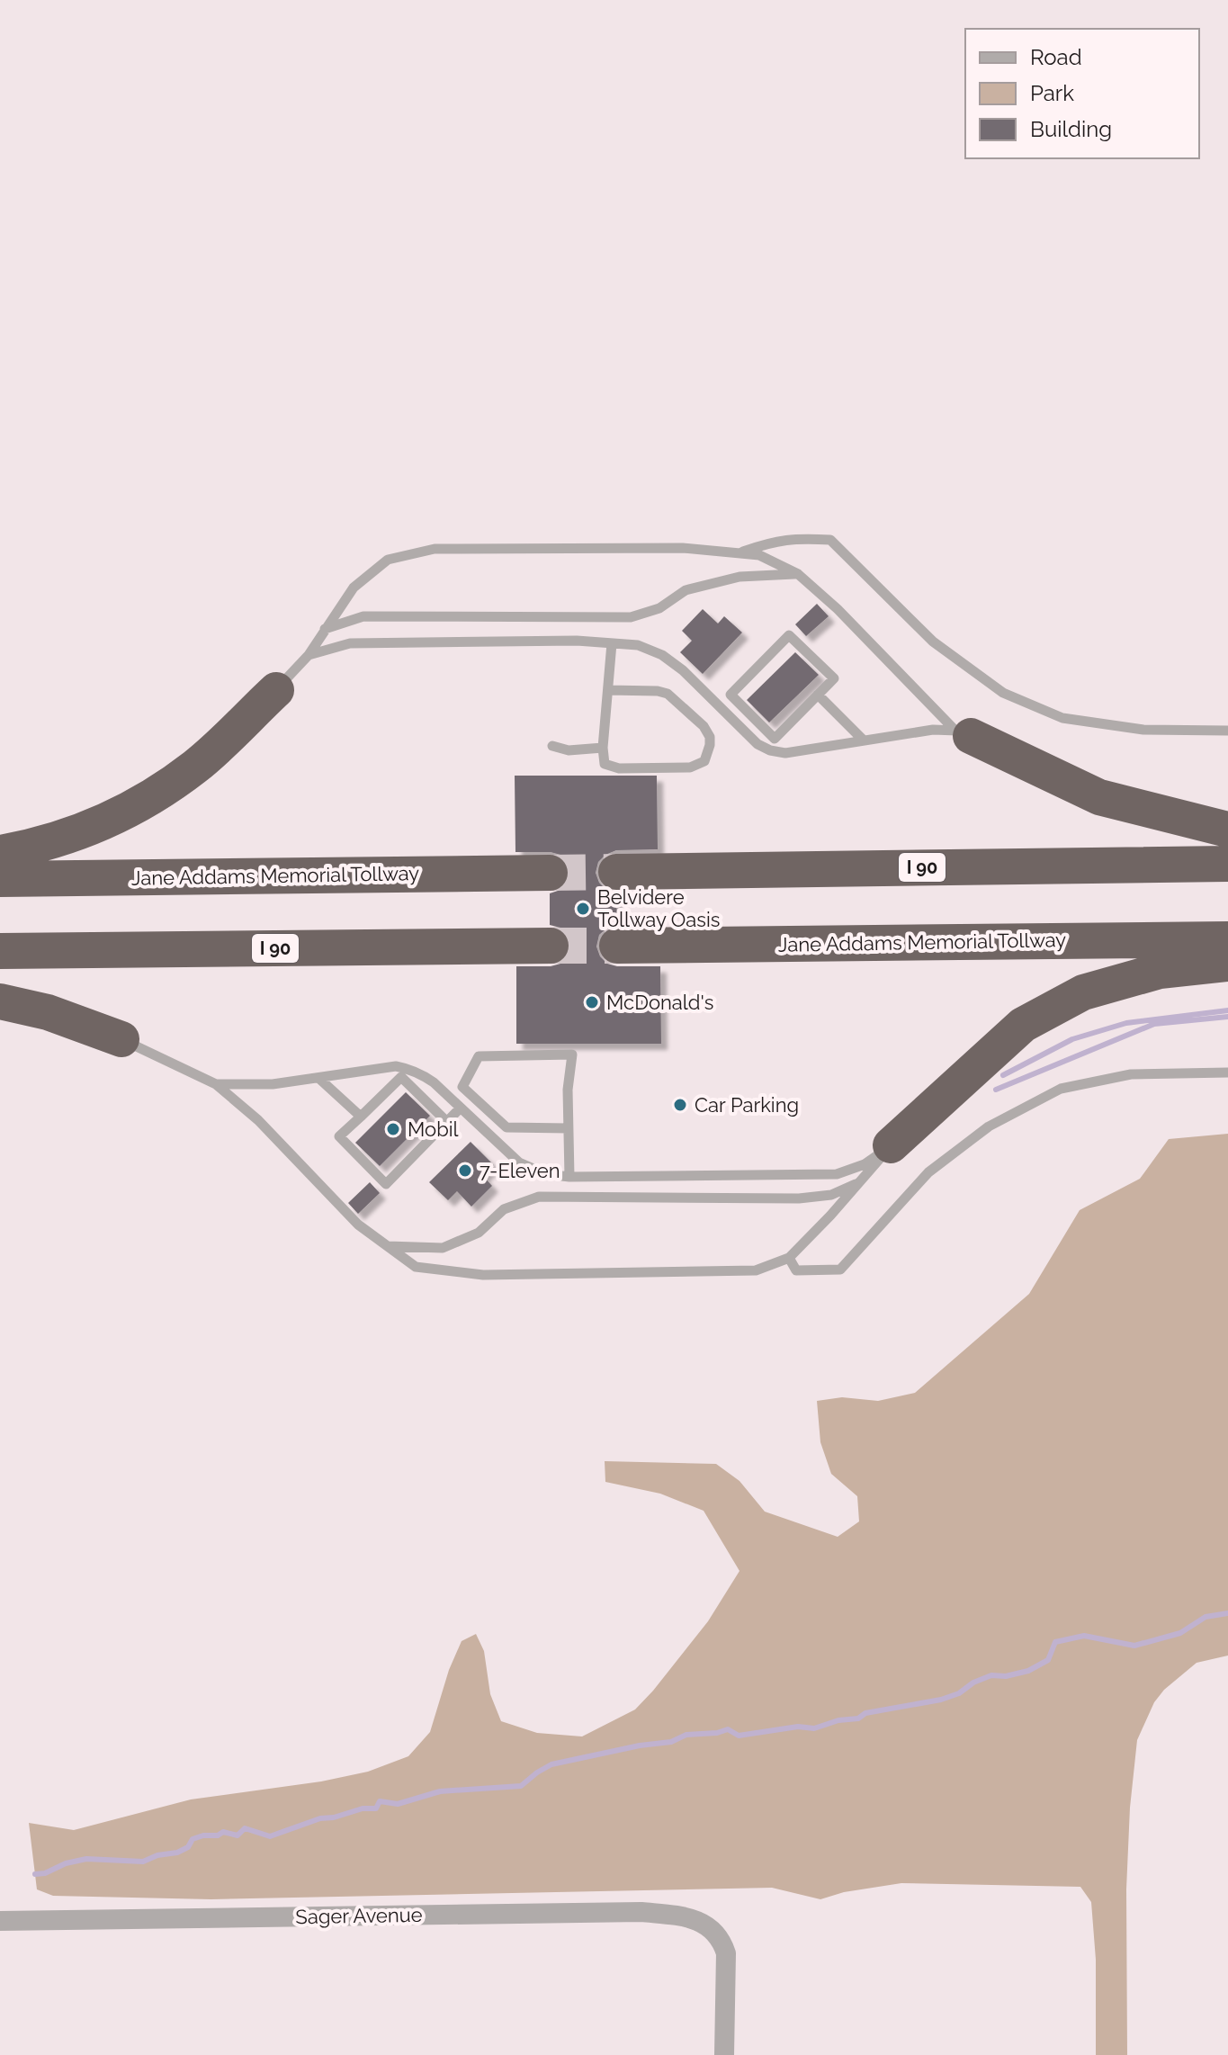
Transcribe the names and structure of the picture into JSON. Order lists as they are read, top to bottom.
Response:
{
  "streets": {
    "highway": ["I 90", "Jane Addams Memorial Tollway"],
    "street": ["Sager Avenue"]
  },
  "places": [
    "Belvidere Tollway Oasis",
    "McDonald's",
    "Car Parking",
    "Mobil",
    "7-Eleven"
  ],
  "legend": ["Road", "Park", "Building"]
}
